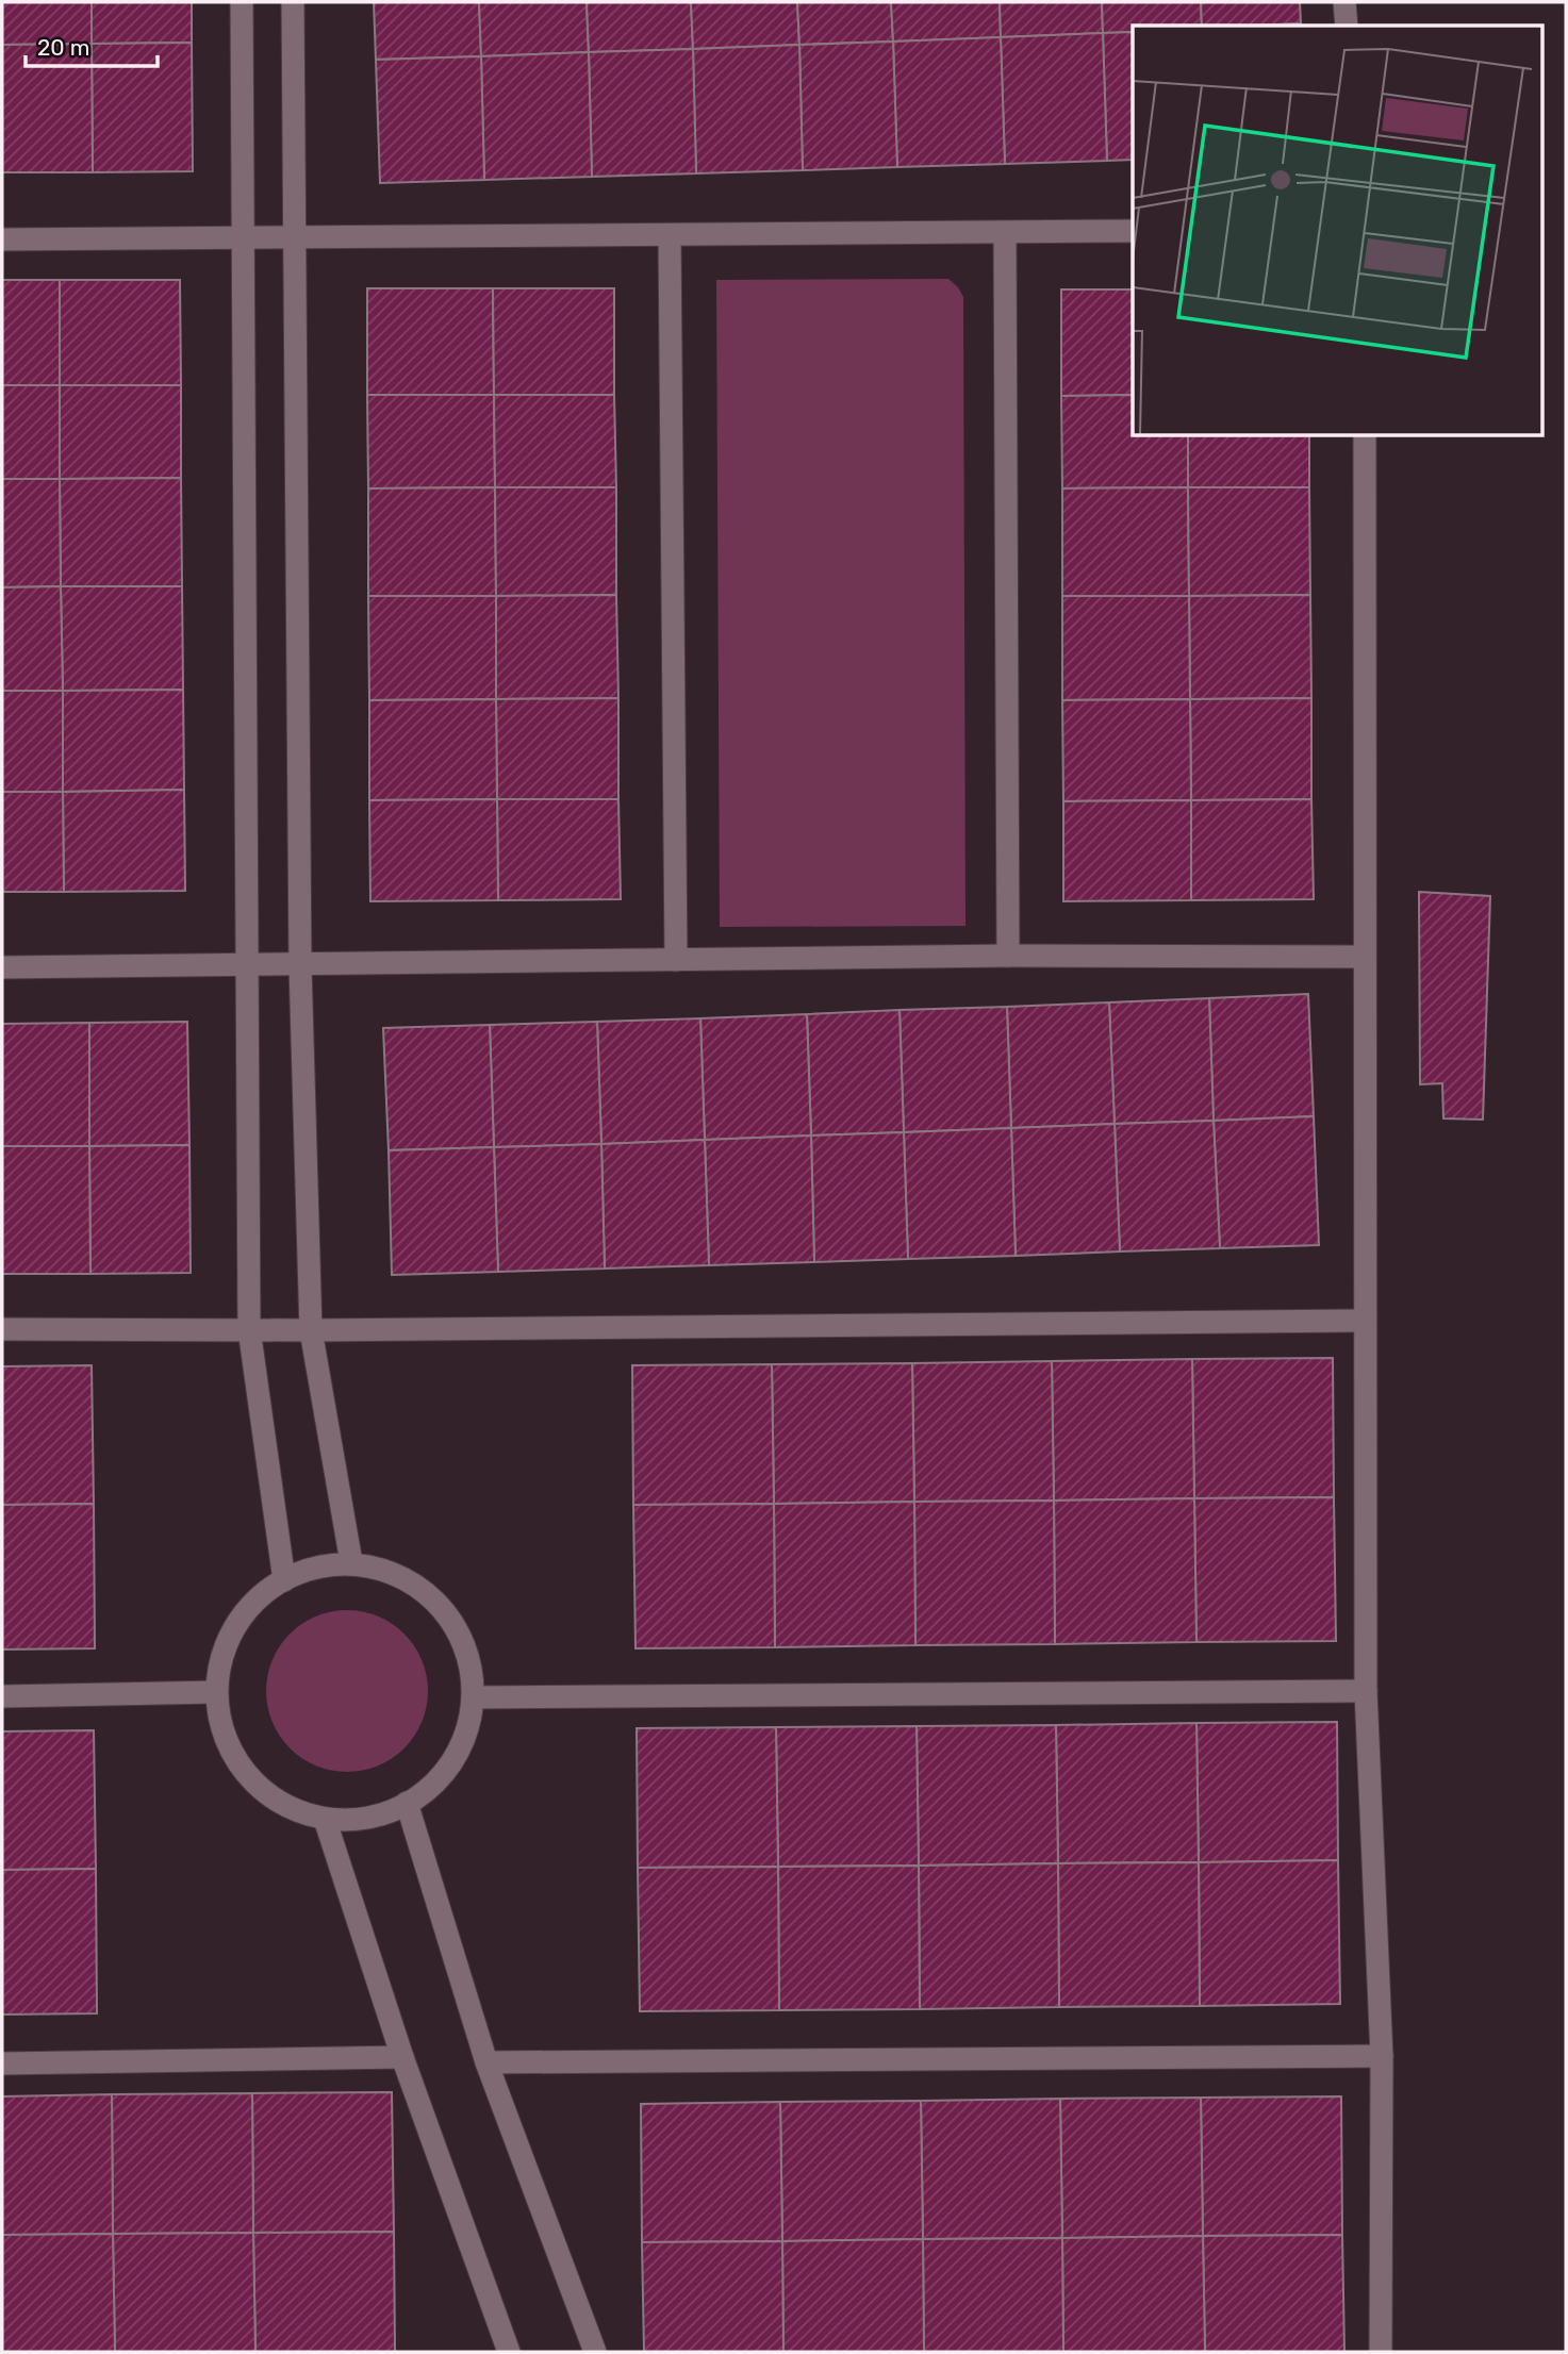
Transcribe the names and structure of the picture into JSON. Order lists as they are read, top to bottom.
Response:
{
  "scale_bar": "20 m"
}
